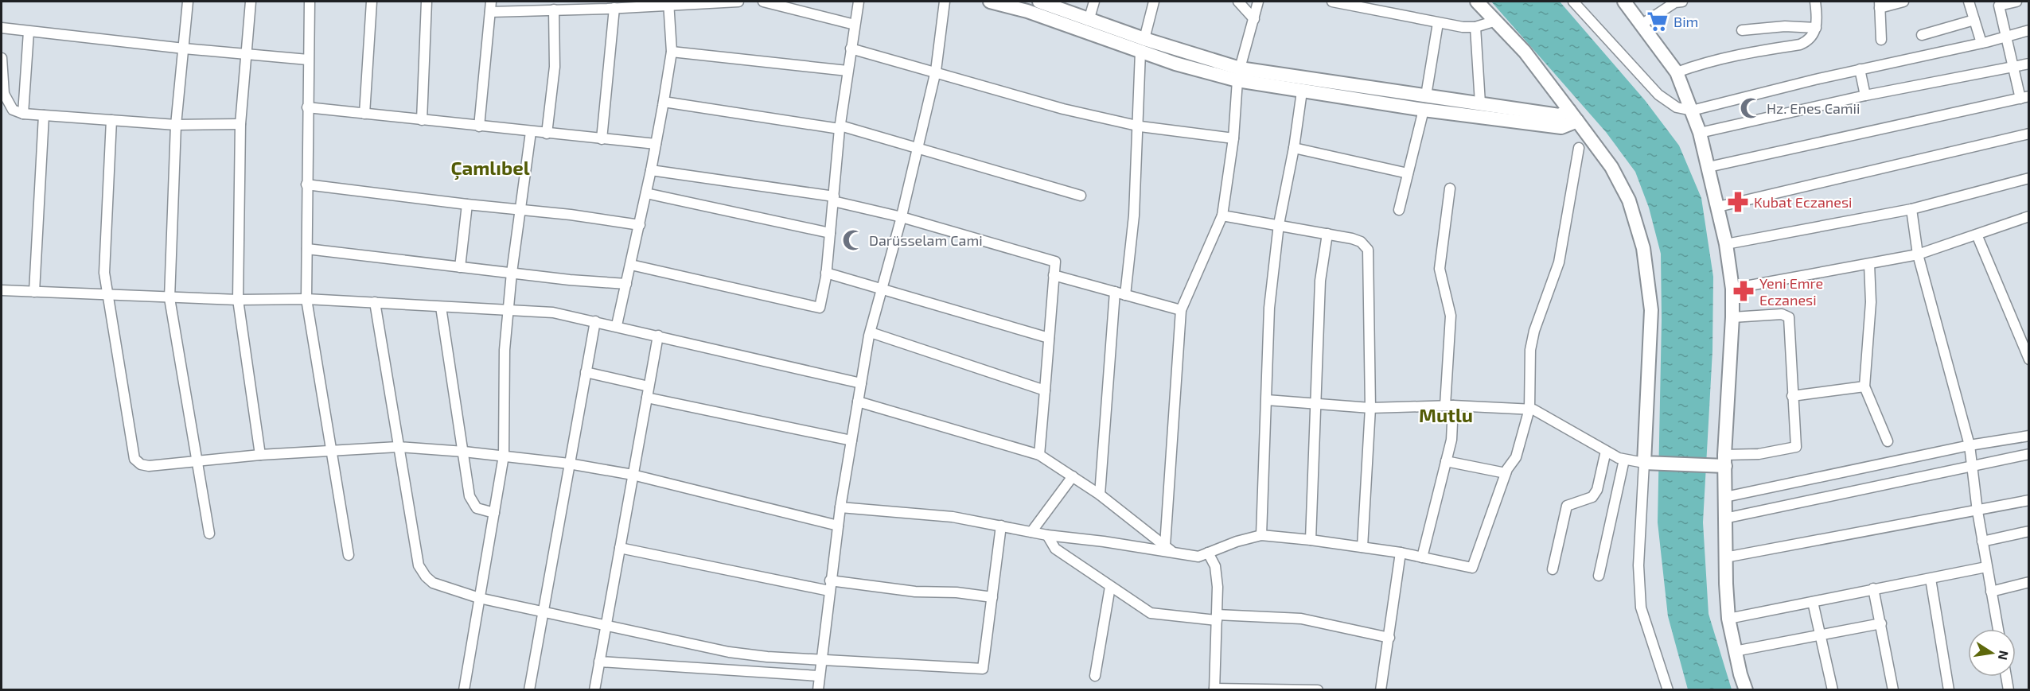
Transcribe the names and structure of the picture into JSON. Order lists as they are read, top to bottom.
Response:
{
  "districts": ["Çamlıbel", "Mutlu"],
  "places": {
    "supermarket": ["Bim"],
    "mosque": ["Hz. Enes Camii", "Darüsselam Cami"],
    "pharmacy": ["Kubat Eczanesi", "Yeni Emre Eczanesi"]
  },
  "north": "right"
}
